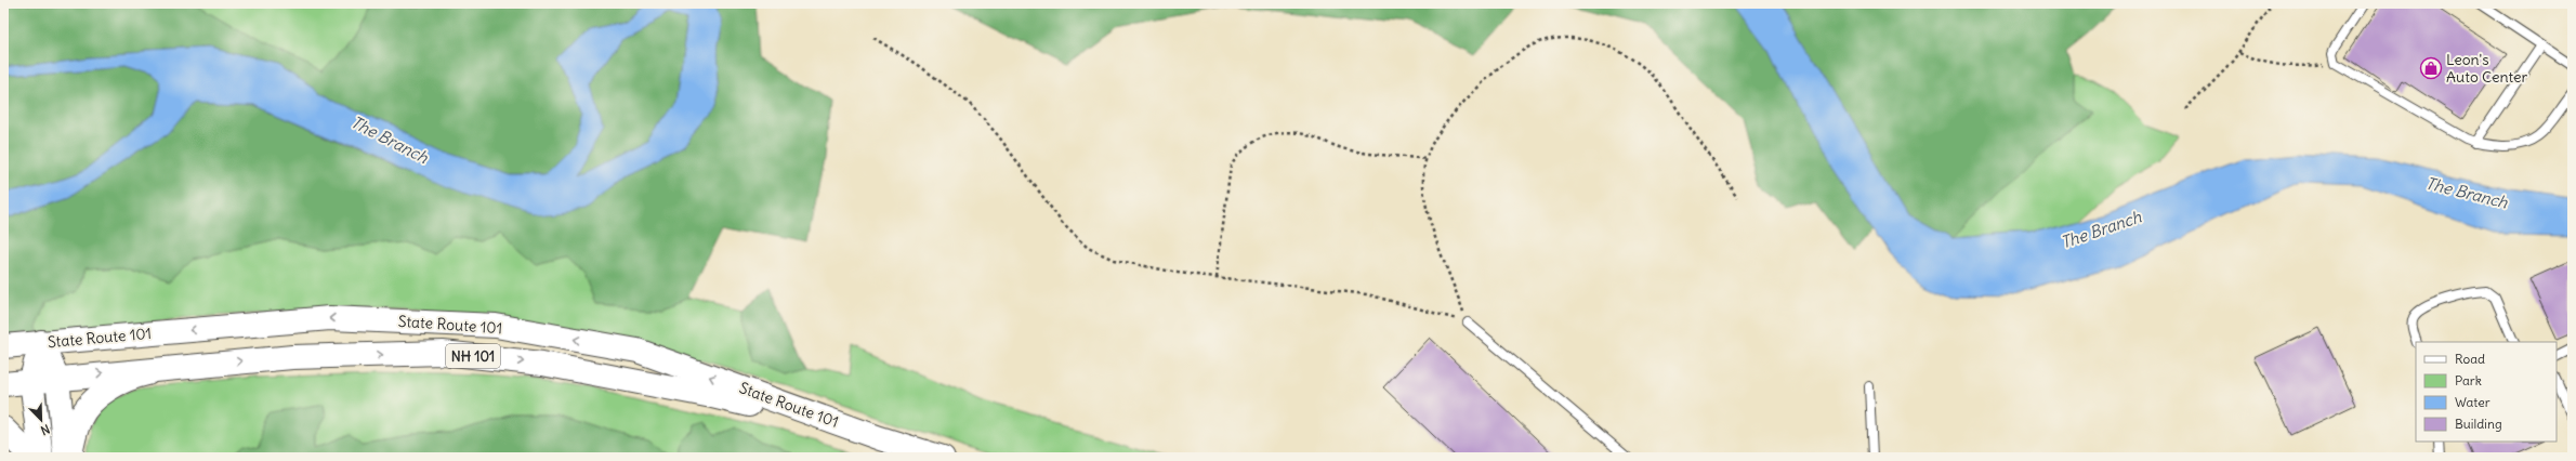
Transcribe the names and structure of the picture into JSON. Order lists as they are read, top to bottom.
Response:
{
  "streets": {
    "main road": ["State Route 101", "NH 101"]
  },
  "water": ["The Branch"],
  "places": {
    "shop": ["Leon's Auto Center"]
  },
  "legend": [
    "Road",
    "Park",
    "Water",
    "Building"
  ],
  "north": "bottom right"
}
